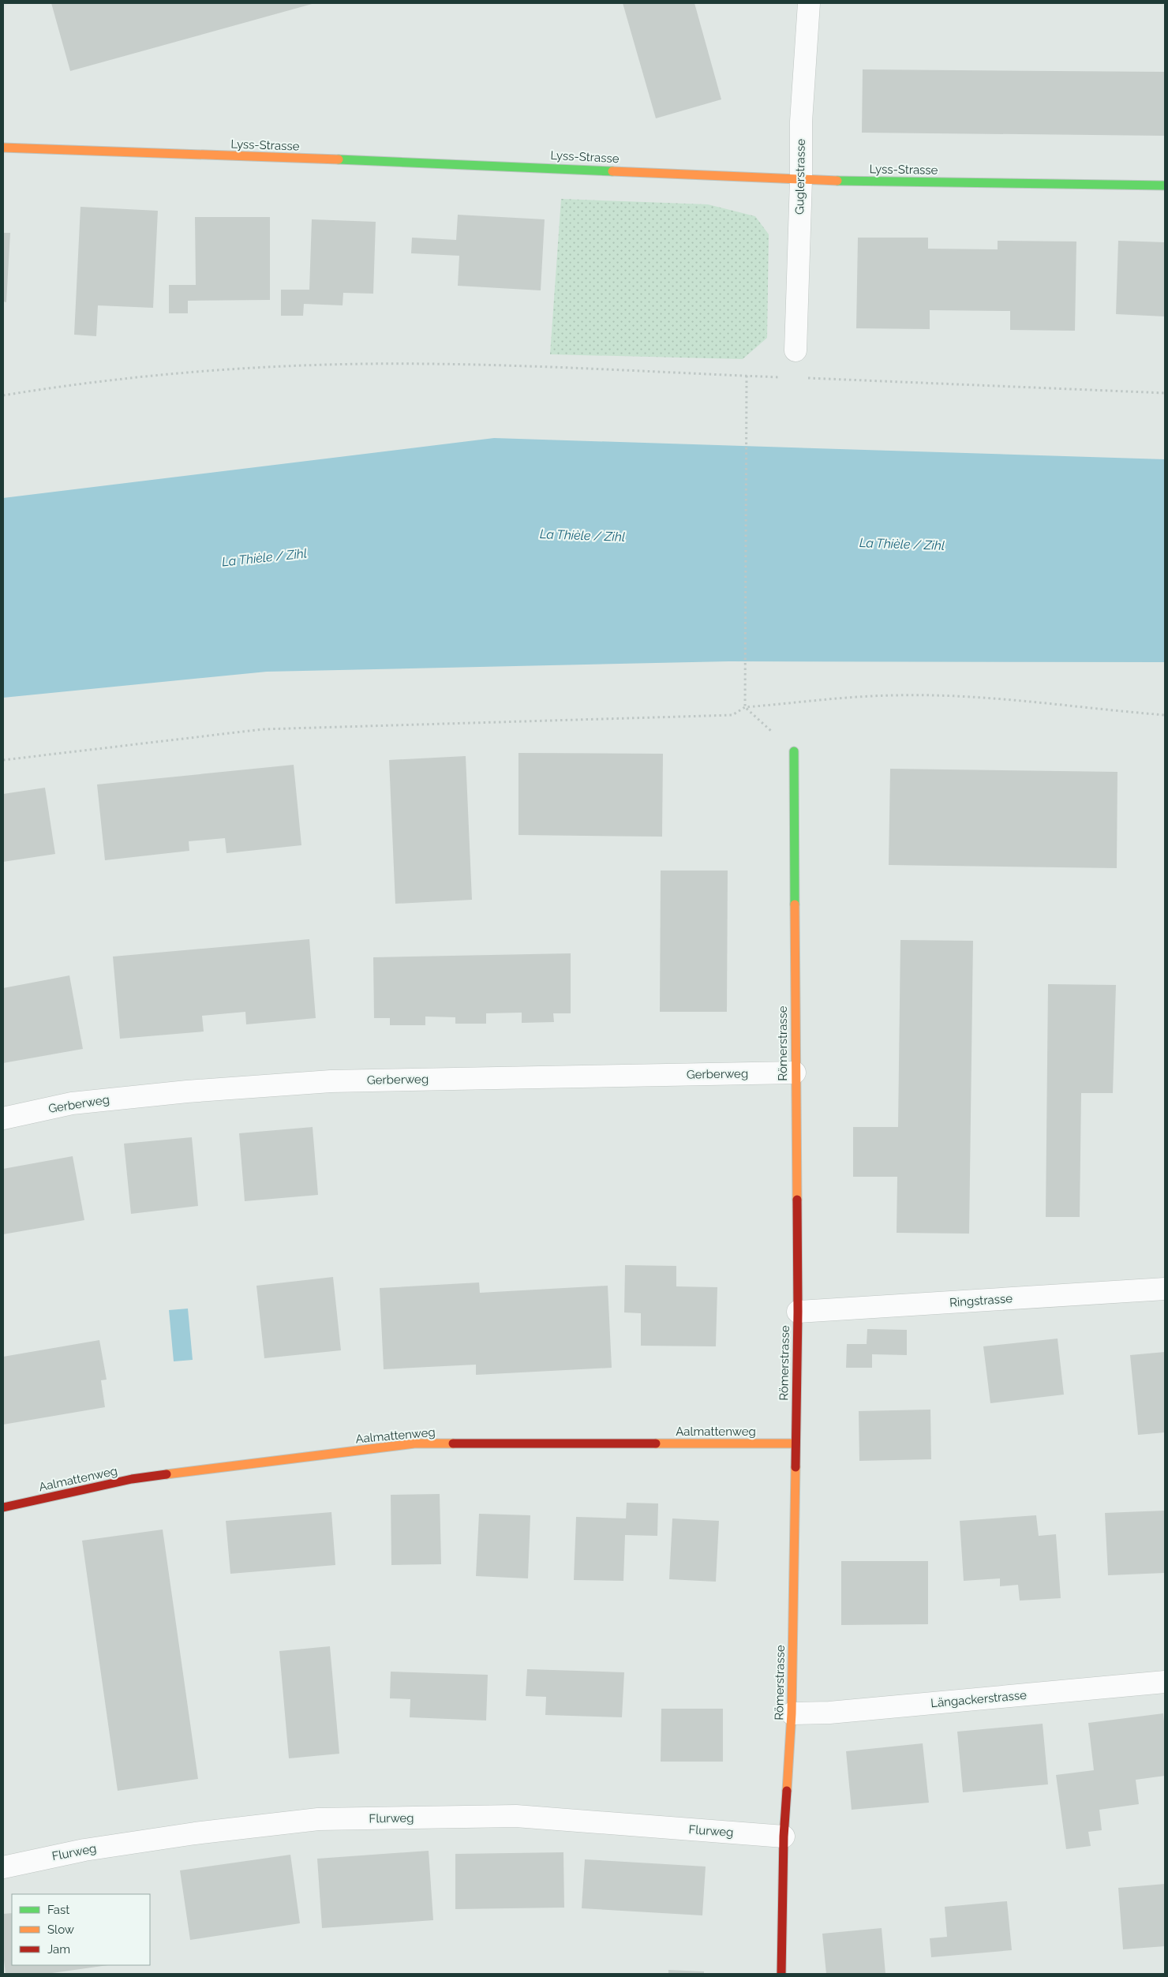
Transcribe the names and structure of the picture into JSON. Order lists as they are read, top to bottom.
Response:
{
  "streets": {
    "street": [
      "Lyss-Strasse",
      "Guglerstrasse",
      "Römerstrasse",
      "Gerberweg",
      "Ringstrasse",
      "Aalmattenweg",
      "Längackerstrasse",
      "Flurweg"
    ]
  },
  "crossings": [
    ["Lyss-Strasse", "Guglerstrasse"],
    ["Römerstrasse", "Gerberweg"],
    ["Römerstrasse", "Ringstrasse"],
    ["Römerstrasse", "Aalmattenweg"],
    ["Römerstrasse", "Längackerstrasse"],
    ["Römerstrasse", "Flurweg"]
  ],
  "water": ["La Thièle / Zihl"],
  "legend": ["Fast", "Slow", "Jam"]
}
